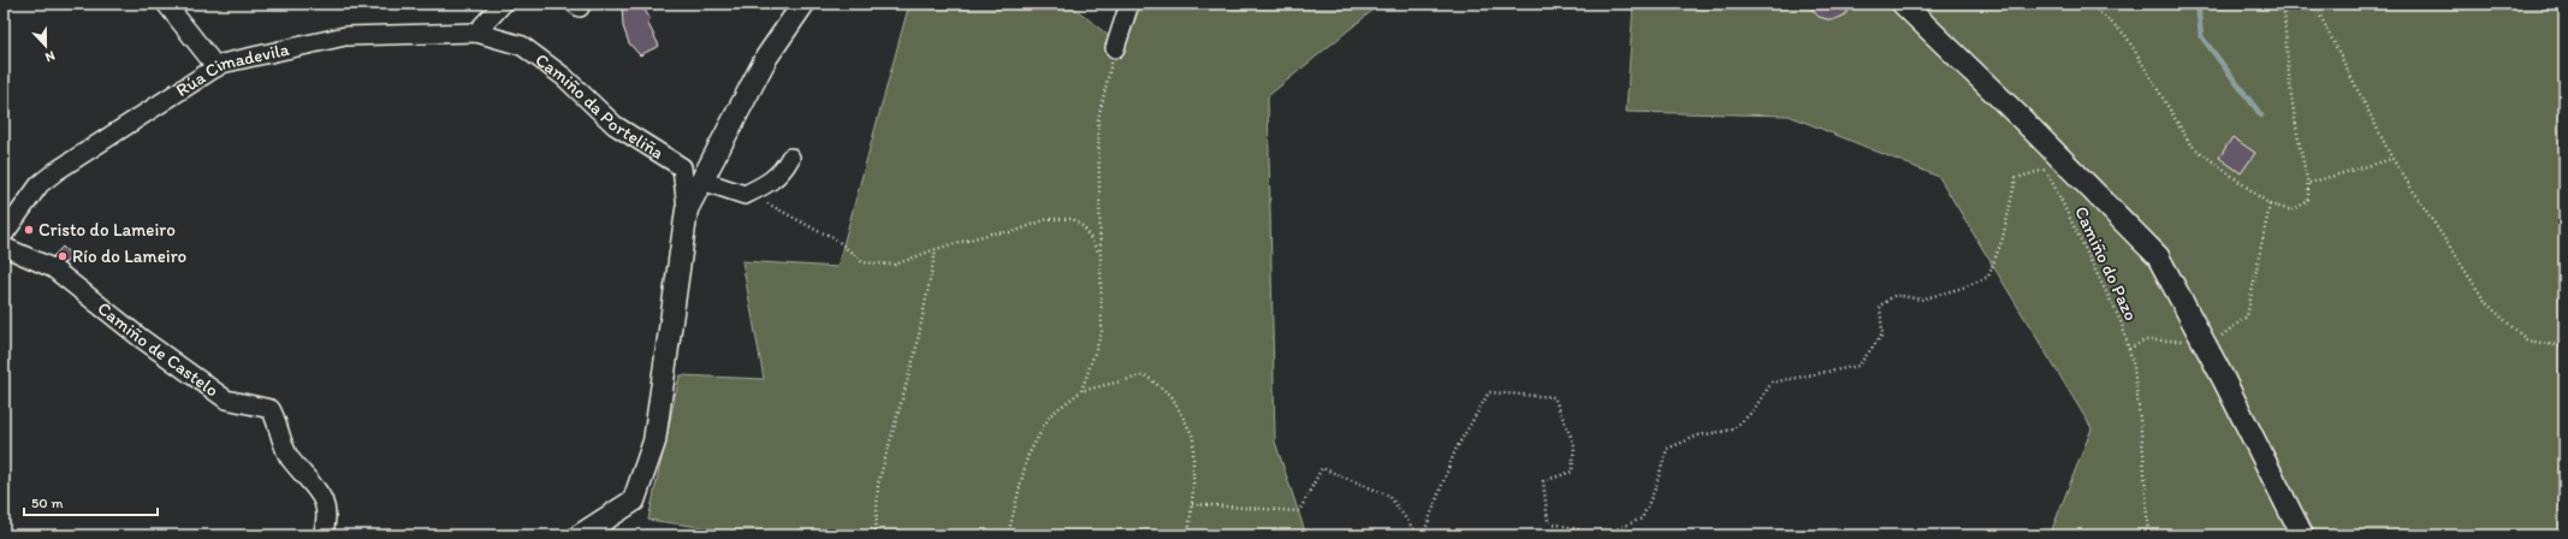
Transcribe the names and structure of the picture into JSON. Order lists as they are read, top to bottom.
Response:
{
  "streets": {
    "street": ["Rúa Cimadevila", "Camiño da Porteliña", "Camiño de Castelo"],
    "path": ["Camiño do Pazo"]
  },
  "crossings": [
    ["Rúa Cimadevila", "Camiño da Porteliña"]
  ],
  "places": ["Cristo do Lameiro", "Río do Lameiro"],
  "scale_bar": "50 m",
  "north": "bottom"
}
